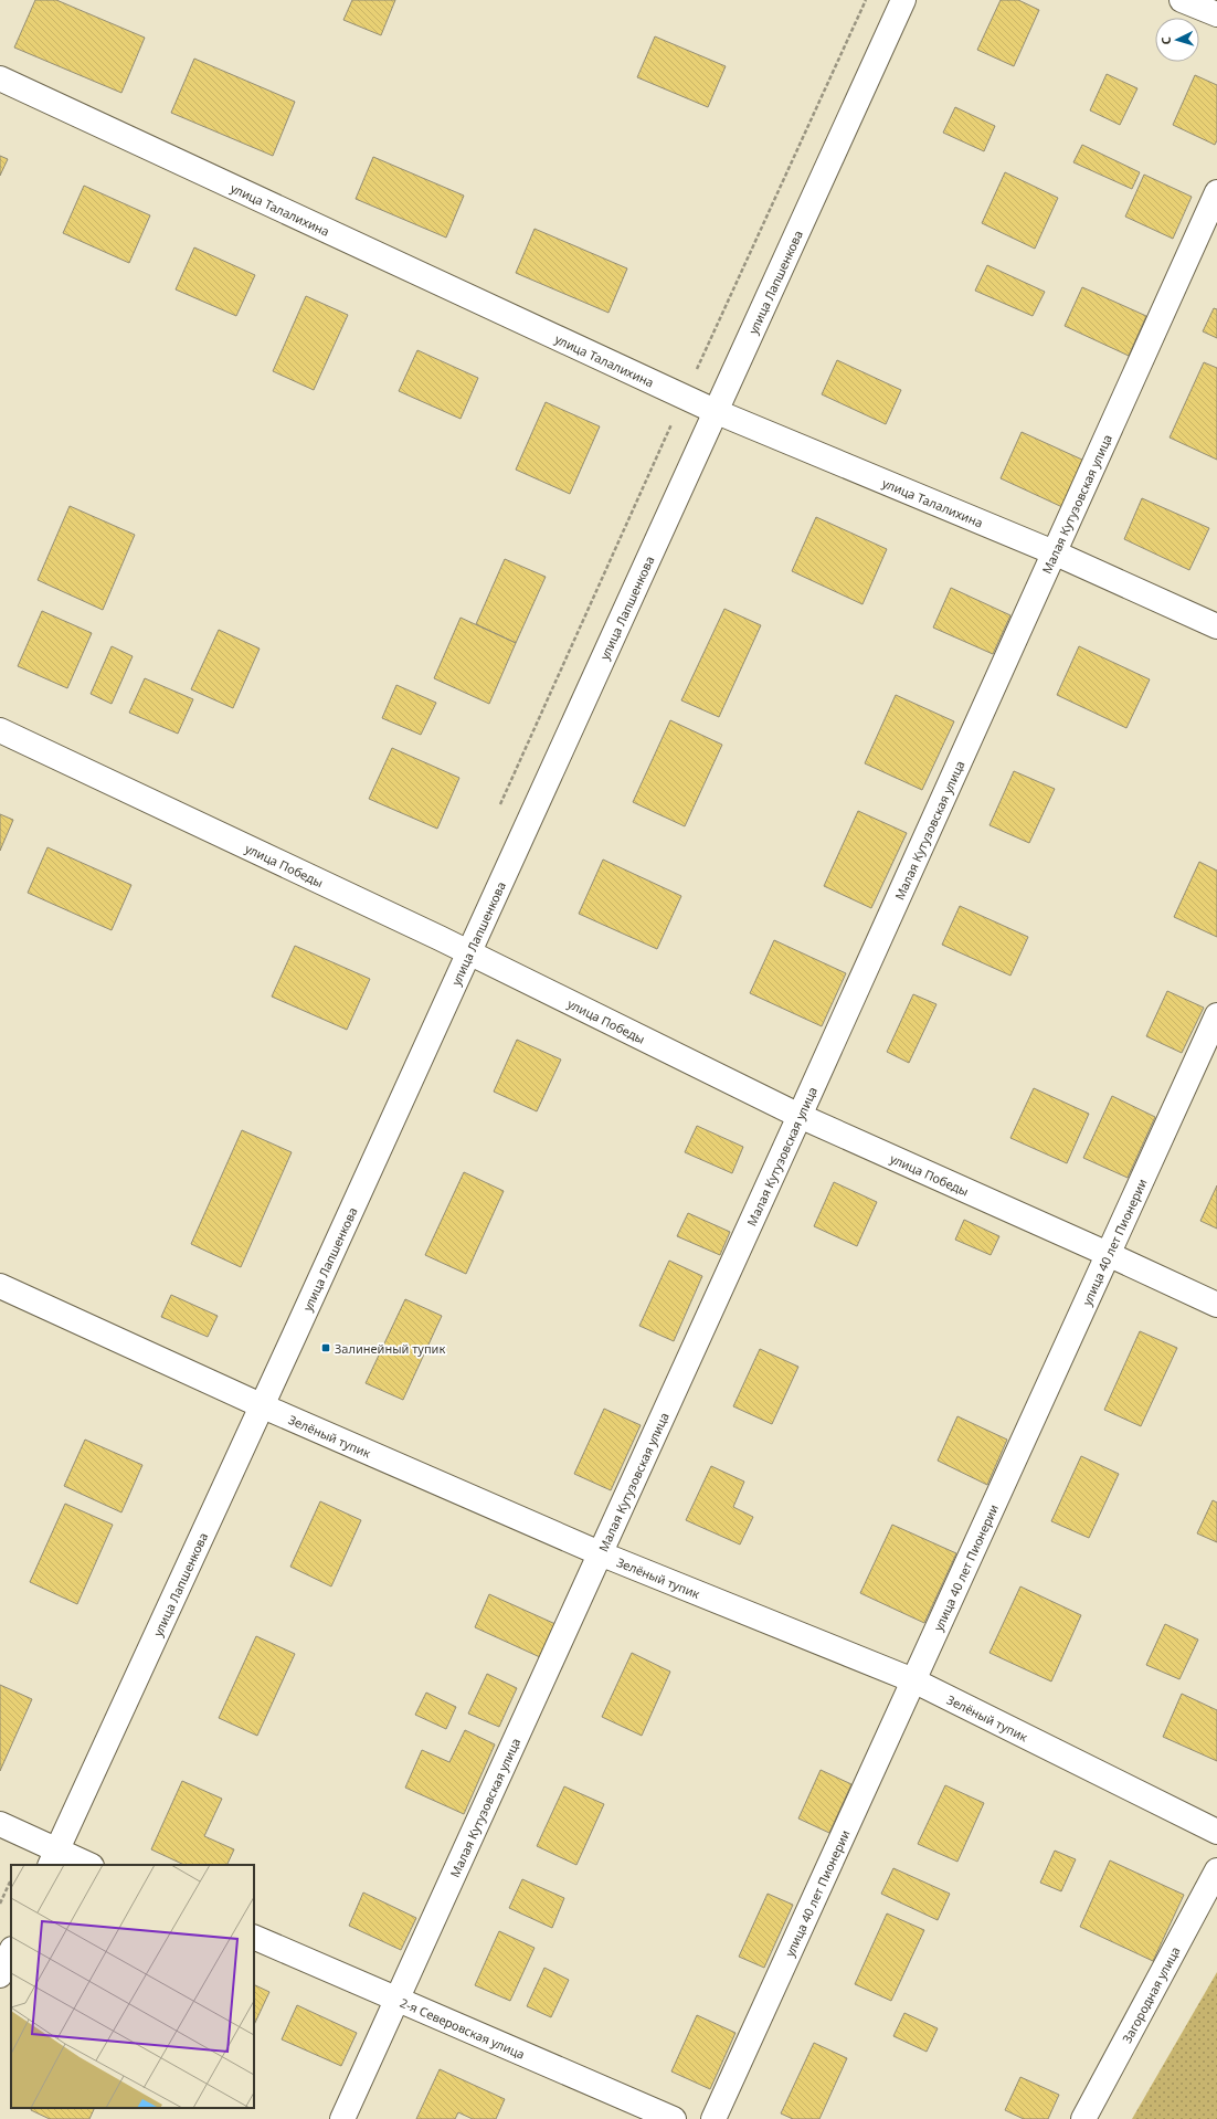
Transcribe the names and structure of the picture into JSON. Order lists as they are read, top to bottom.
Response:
{
  "streets": {
    "street": [
      "улица Талалихина",
      "улица Лапшенкова",
      "Малая Кутузовская улица",
      "улица Победы",
      "улица 40 лет Пионерии",
      "Зелёный тупик",
      "Загородная улица",
      "2-я Северовская улица"
    ]
  },
  "crossings": [
    ["улица Талалихина", "улица Лапшенкова"],
    ["улица Талалихина", "Малая Кутузовская улица"],
    ["улица Лапшенкова", "улица Победы"],
    ["улица Лапшенкова", "Зелёный тупик"],
    ["Малая Кутузовская улица", "улица Победы"],
    ["Малая Кутузовская улица", "Зелёный тупик"],
    ["Малая Кутузовская улица", "2-я Северовская улица"],
    ["улица Победы", "улица 40 лет Пионерии"],
    ["улица 40 лет Пионерии", "Зелёный тупик"]
  ],
  "places": {
    "transit": ["Залинейный тупик"]
  },
  "north": "left"
}
